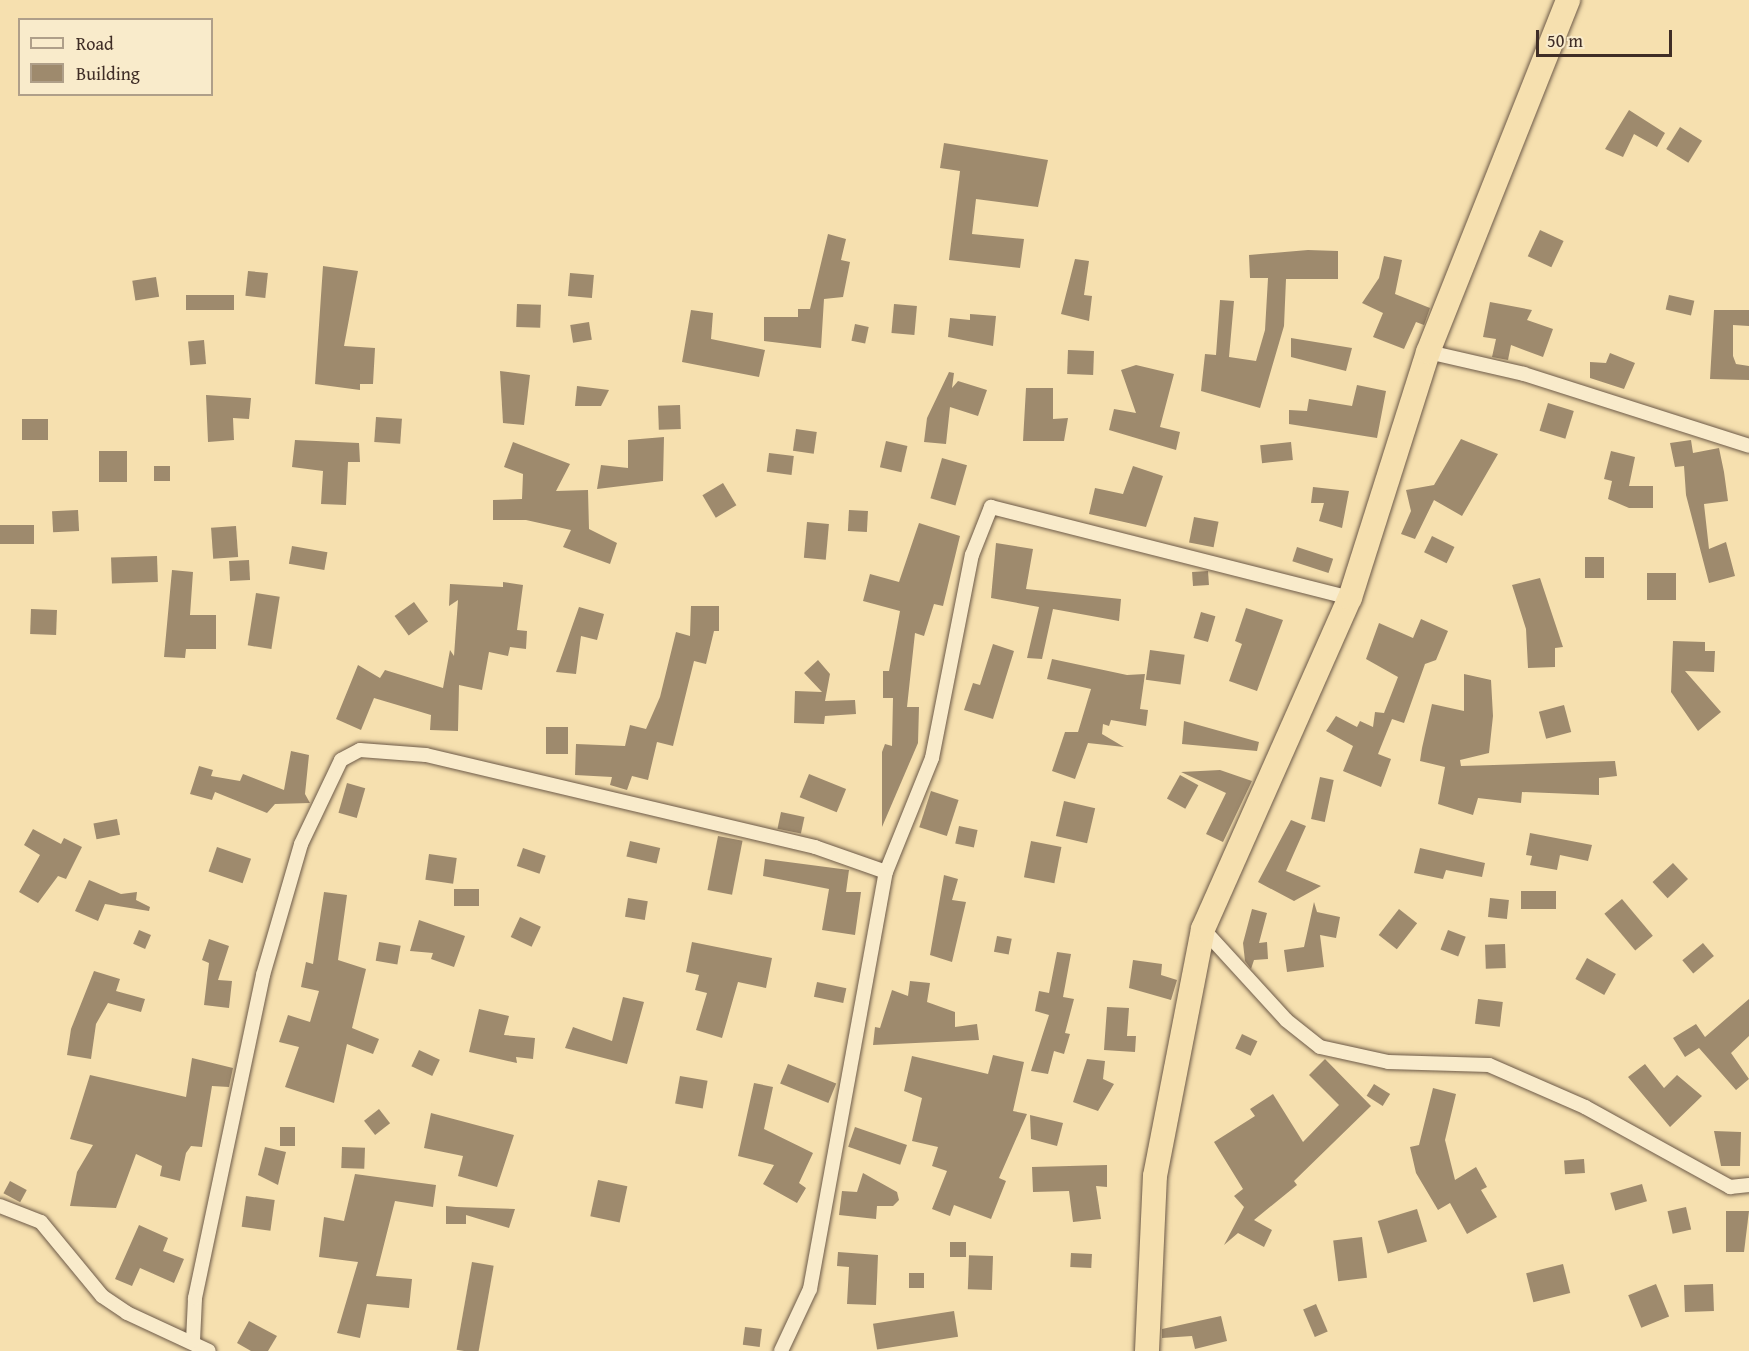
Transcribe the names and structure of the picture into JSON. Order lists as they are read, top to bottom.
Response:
{
  "legend": ["Road", "Building"],
  "scale_bar": "50 m"
}
